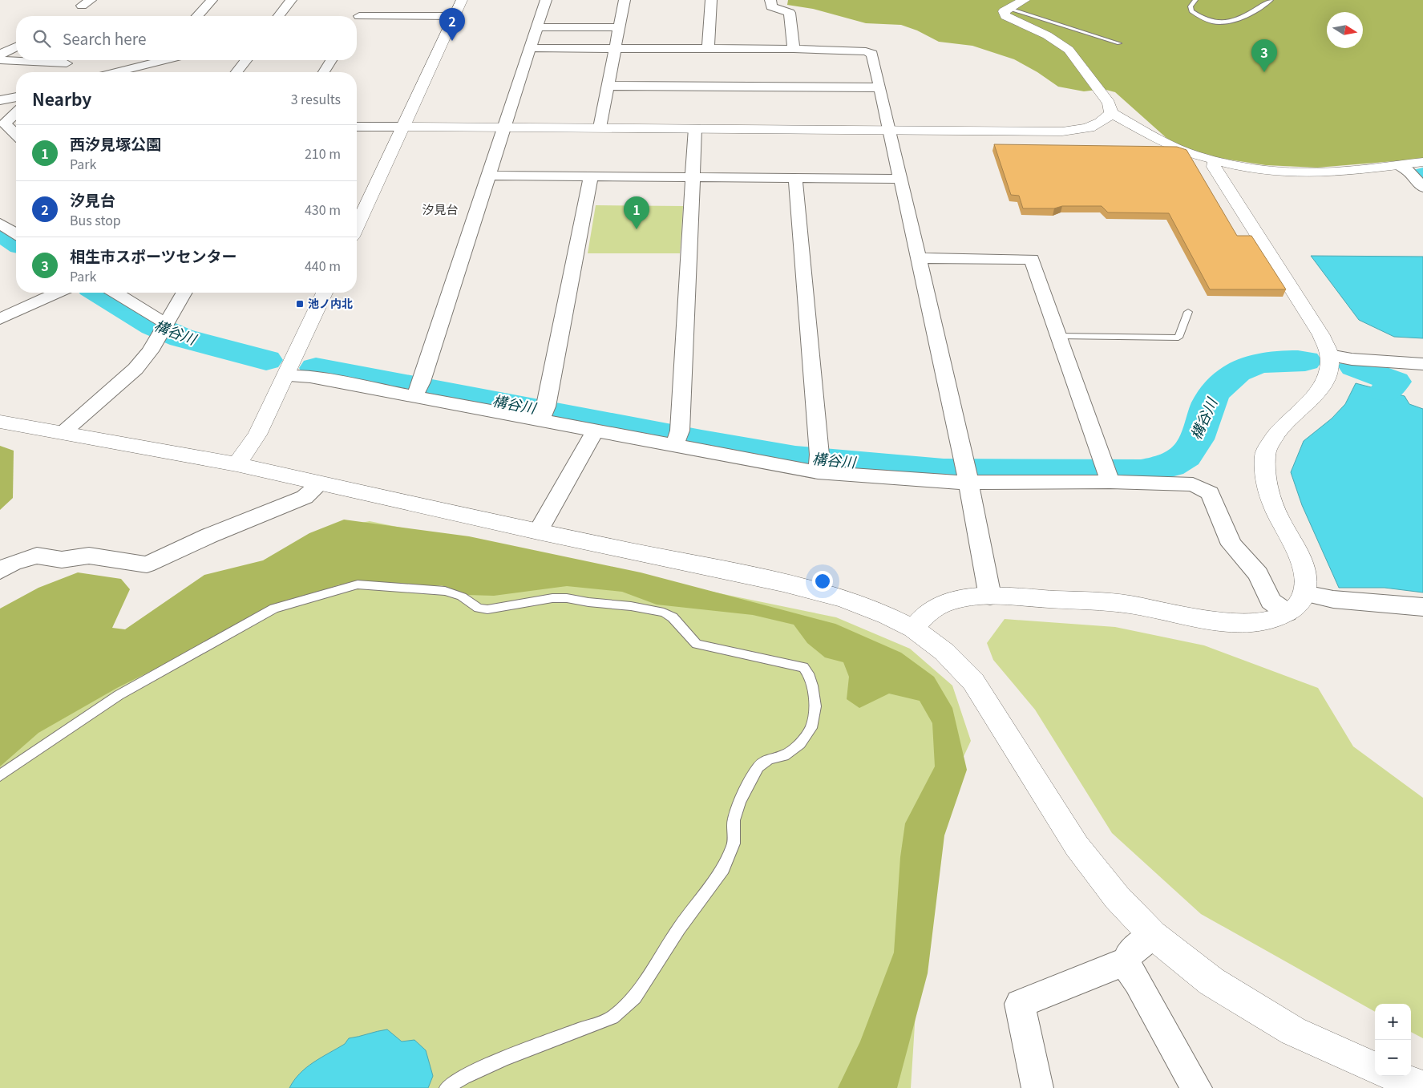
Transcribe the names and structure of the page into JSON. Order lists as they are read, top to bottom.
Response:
{
  "districts": ["汐見台"],
  "water": ["構谷川"],
  "places": {
    "transit": ["池ノ内北"]
  },
  "north": "right",
  "page": {
    "pins": ["2", "3", "1"],
    "search": "Search here",
    "heading": ["Nearby", "3 results"],
    "list": [
      {
        "mark": "1",
        "name": "西汐見塚公園",
        "note": "Park",
        "value": "210 m"
      },
      {
        "mark": "2",
        "name": "汐見台",
        "note": "Bus stop",
        "value": "430 m"
      },
      {
        "mark": "3",
        "name": "相生市スポーツセンター",
        "note": "Park",
        "value": "440 m"
      }
    ],
    "map_buttons": ["+", "−"]
  }
}
